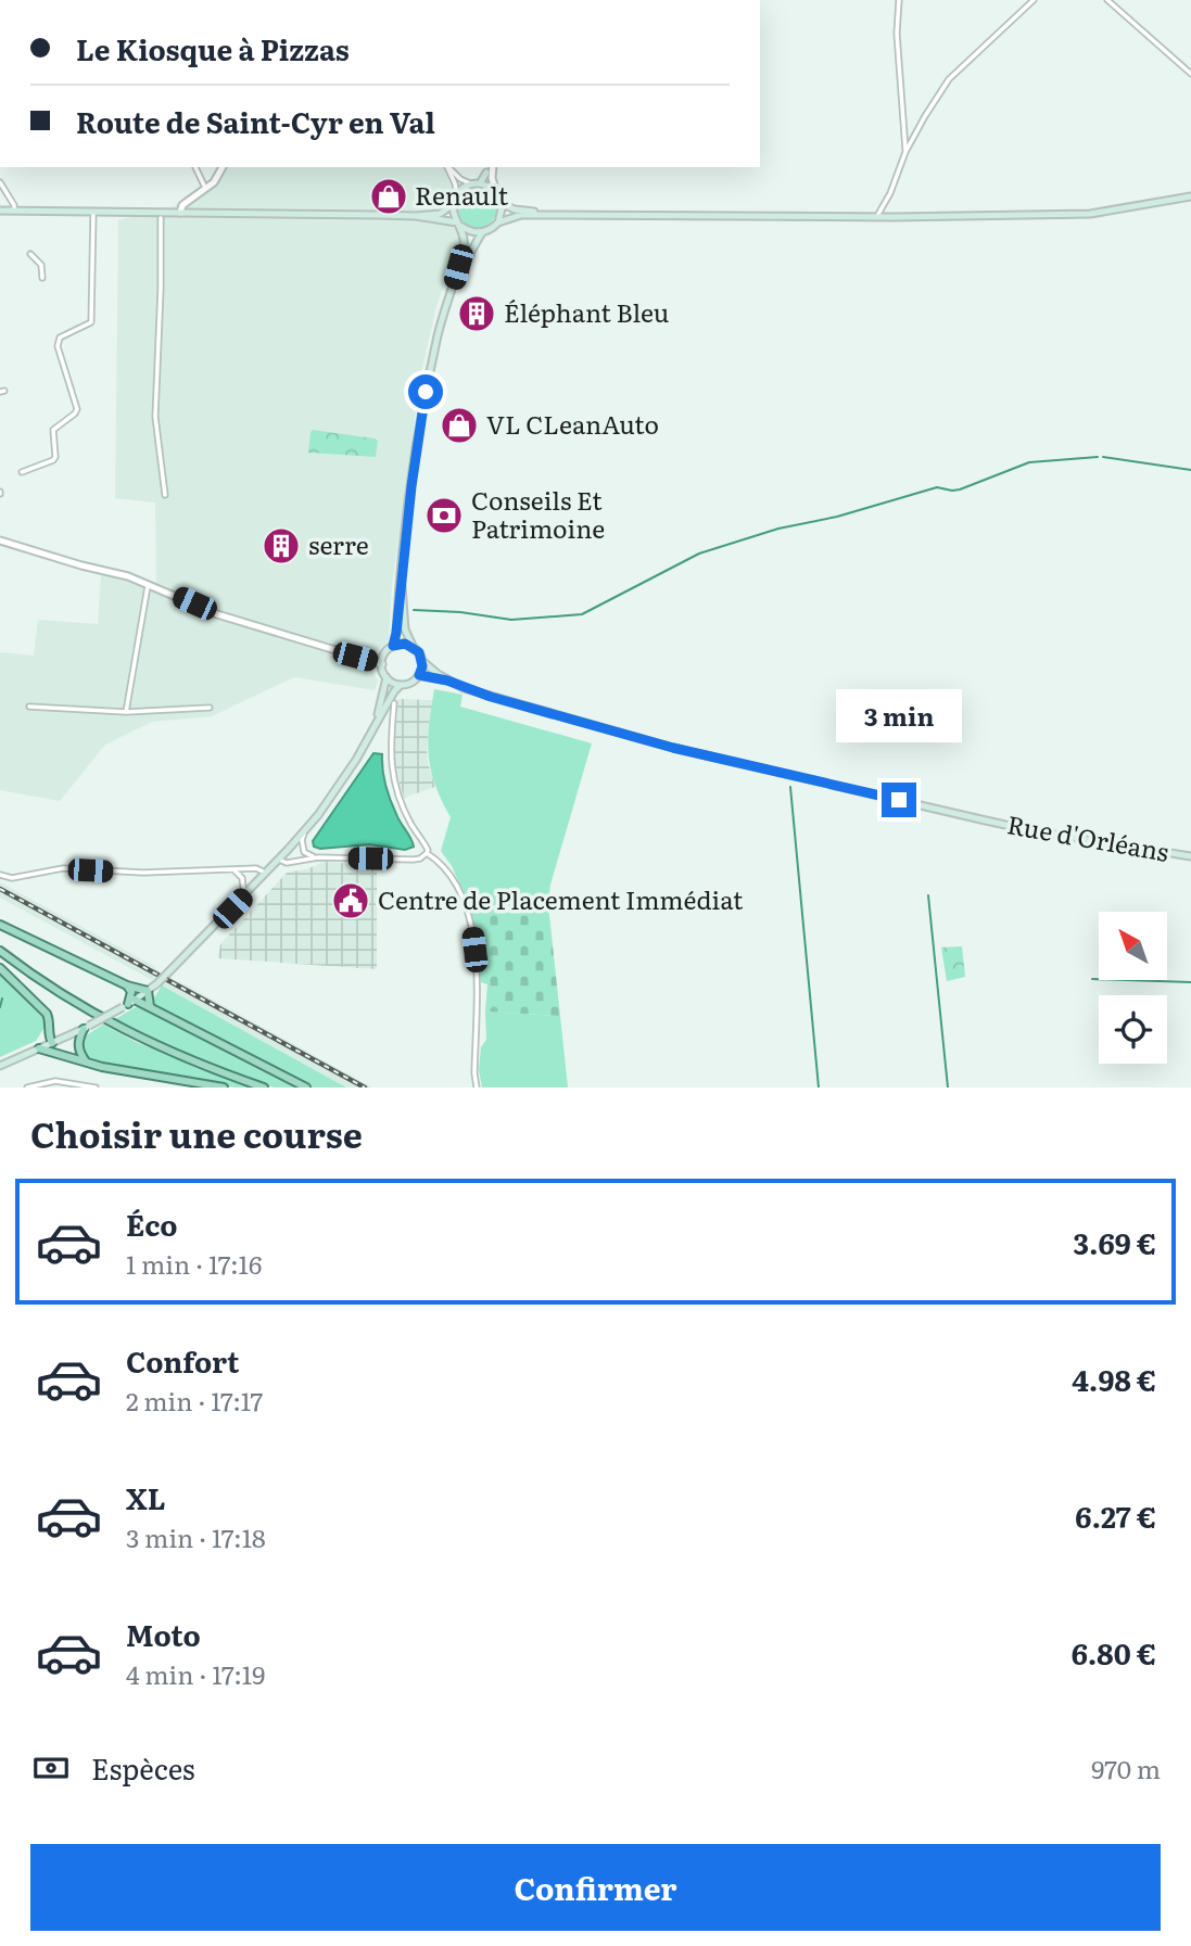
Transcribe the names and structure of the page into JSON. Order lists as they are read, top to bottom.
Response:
{
  "streets": {
    "main road": ["Rue d'Orléans"]
  },
  "places": {
    "shop": ["Renault", "VL CLeanAuto"],
    "building": ["Éléphant Bleu", "serre"],
    "bank": ["Conseils Et Patrimoine"],
    "public building": ["Centre de Placement Immédiat"]
  },
  "north": "top left",
  "page": {
    "banner": ["Le Kiosque à Pizzas", "Route de Saint-Cyr en Val"],
    "bubble": "3 min",
    "heading": "Choisir une course",
    "list": [
      {
        "name": "Éco",
        "note": "1 min · 17:16",
        "value": "3.69 €"
      },
      {
        "name": "Confort",
        "note": "2 min · 17:17",
        "value": "4.98 €"
      },
      {
        "name": "XL",
        "note": "3 min · 17:18",
        "value": "6.27 €"
      },
      {
        "name": "Moto",
        "note": "4 min · 17:19",
        "value": "6.80 €"
      }
    ],
    "pay": ["Espèces", "970 m"],
    "buttons": "Confirmer"
  }
}
